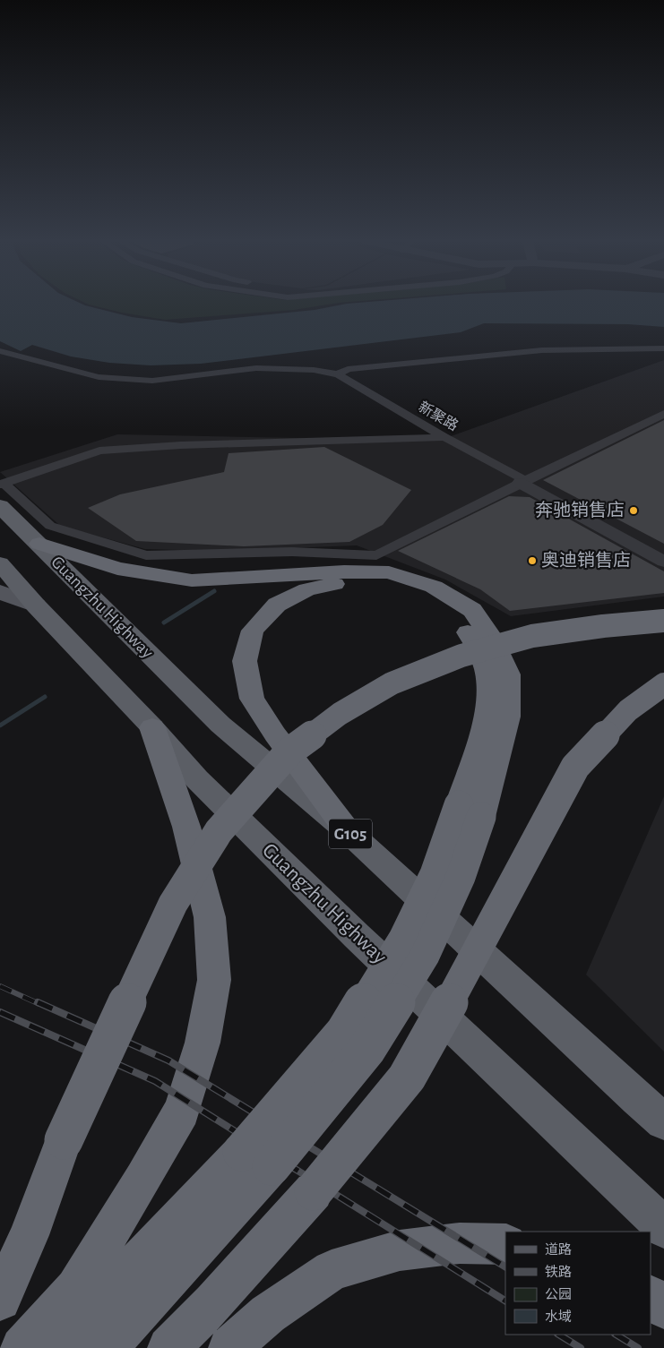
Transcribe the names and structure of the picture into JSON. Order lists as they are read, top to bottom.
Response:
{
  "streets": {
    "highway": ["Guangzhu Highway", "G105"],
    "street": ["新聚路"]
  },
  "places": ["奔驰销售店", "奥迪销售店"],
  "legend": [
    "道路",
    "铁路",
    "公园",
    "水域"
  ]
}
